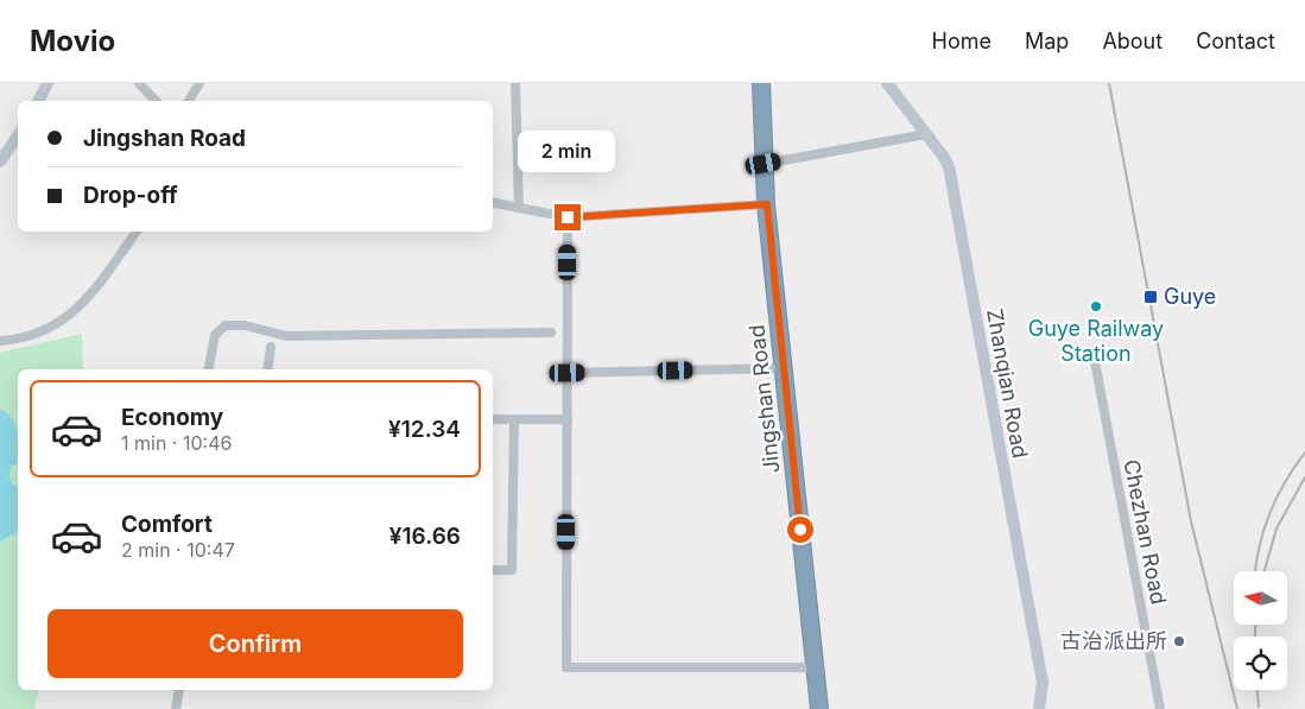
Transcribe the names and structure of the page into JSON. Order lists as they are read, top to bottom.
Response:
{
  "streets": {
    "highway": ["Jingshan Road"],
    "street": ["Zhanqian Road", "Chezhan Road"]
  },
  "places": {
    "transit": ["Guye"],
    "other": ["Guye Railway Station", "古治派出所"]
  },
  "north": "left",
  "page": {
    "header": "Movio",
    "nav": [
      "Home",
      "Map",
      "About",
      "Contact"
    ],
    "banner": ["Jingshan Road", "Drop-off"],
    "bubble": "2 min",
    "list": [
      {
        "name": "Economy",
        "note": "1 min · 10:46",
        "value": "¥12.34"
      },
      {
        "name": "Comfort",
        "note": "2 min · 10:47",
        "value": "¥16.66"
      }
    ],
    "buttons": "Confirm"
  }
}
